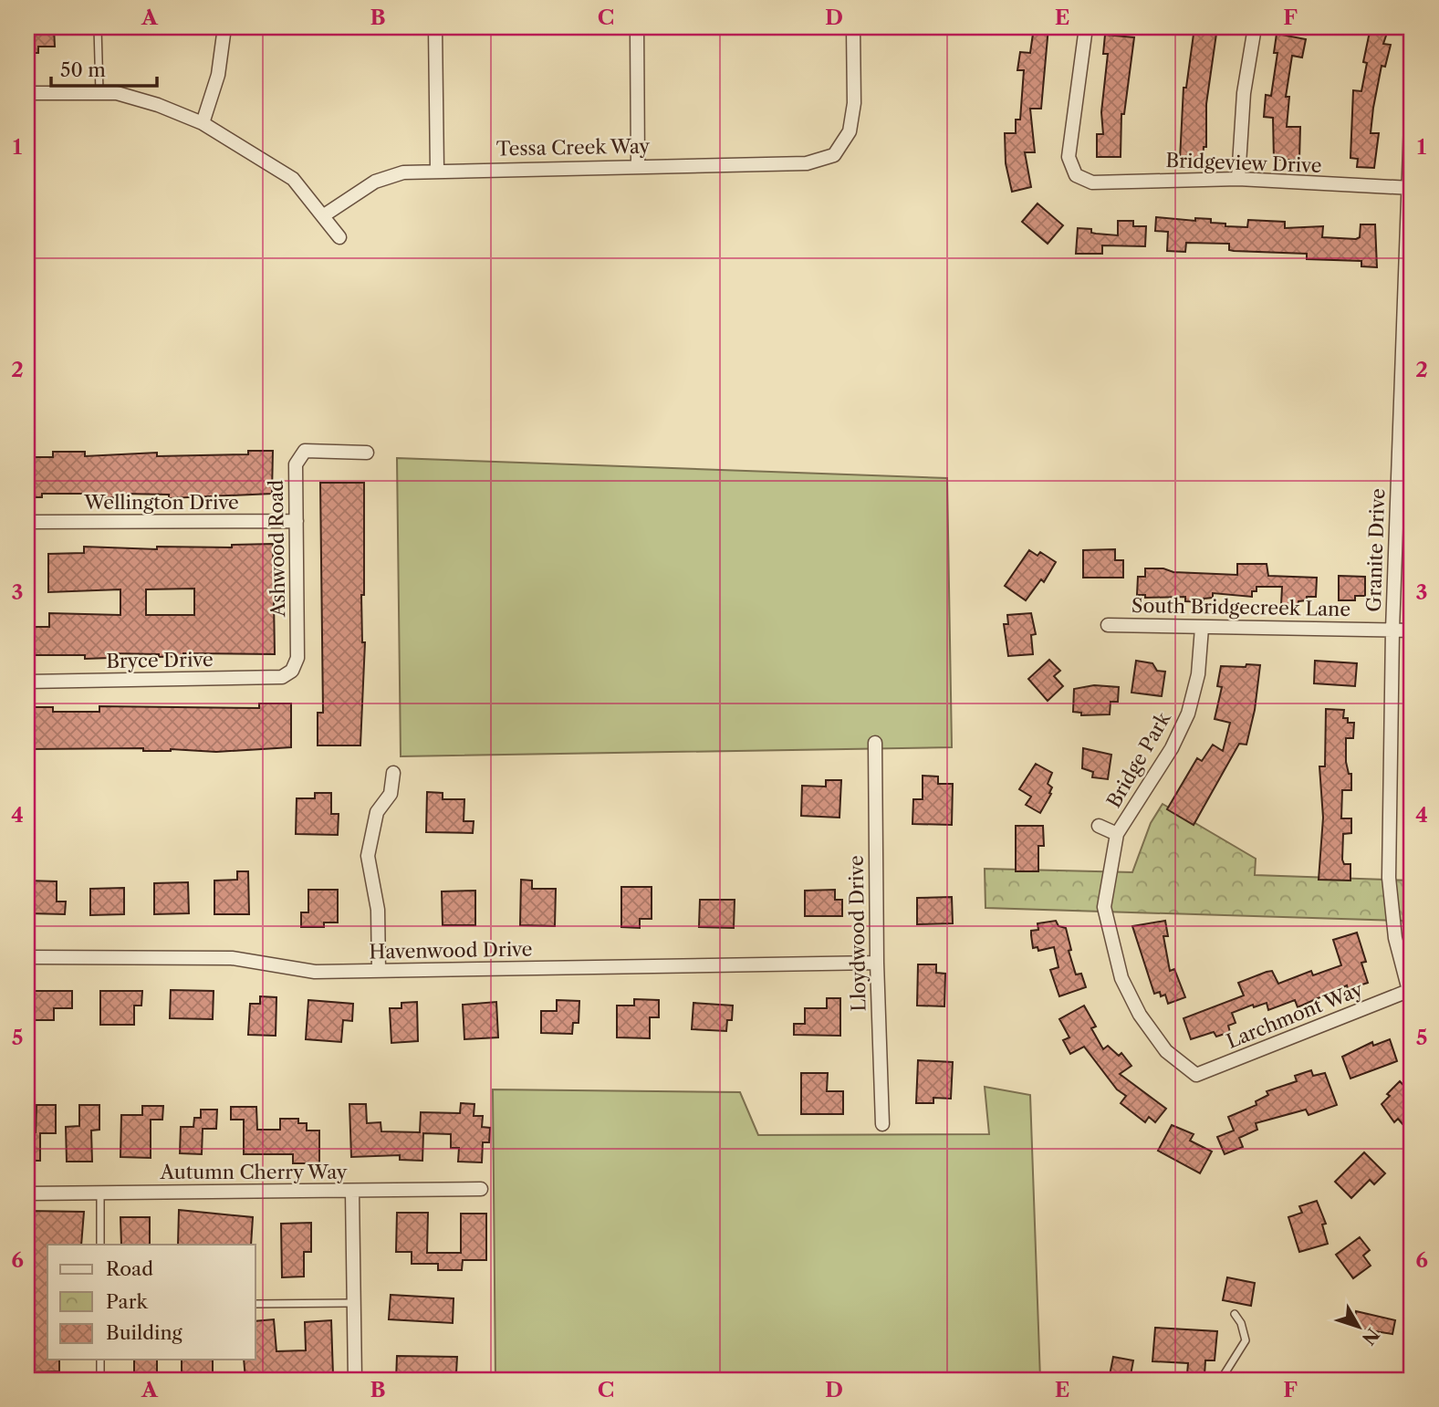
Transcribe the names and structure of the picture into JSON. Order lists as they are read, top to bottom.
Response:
{
  "streets": {
    "street": [
      "Tessa Creek Way",
      "Bridgeview Drive",
      "Wellington Drive",
      "Ashwood Road",
      "Granite Drive",
      "South Bridgecreek Lane",
      "Bryce Drive",
      "Bridge Park",
      "Lloydwood Drive",
      "Havenwood Drive",
      "Larchmont Way",
      "Autumn Cherry Way"
    ]
  },
  "crossings": [
    ["Bridgeview Drive", "Granite Drive"],
    ["Wellington Drive", "Ashwood Road"],
    ["Ashwood Road", "Bryce Drive"],
    ["Granite Drive", "South Bridgecreek Lane"],
    ["Granite Drive", "Larchmont Way"],
    ["South Bridgecreek Lane", "Bridge Park"],
    ["Bridge Park", "Larchmont Way"],
    ["Lloydwood Drive", "Havenwood Drive"]
  ],
  "legend": ["Road", "Park", "Building"],
  "scale_bar": "50 m",
  "north": "bottom right",
  "grid": {
    "columns": [
      "A",
      "B",
      "C",
      "D",
      "E",
      "F"
    ],
    "rows": [
      "1",
      "2",
      "3",
      "4",
      "5",
      "6"
    ]
  }
}
